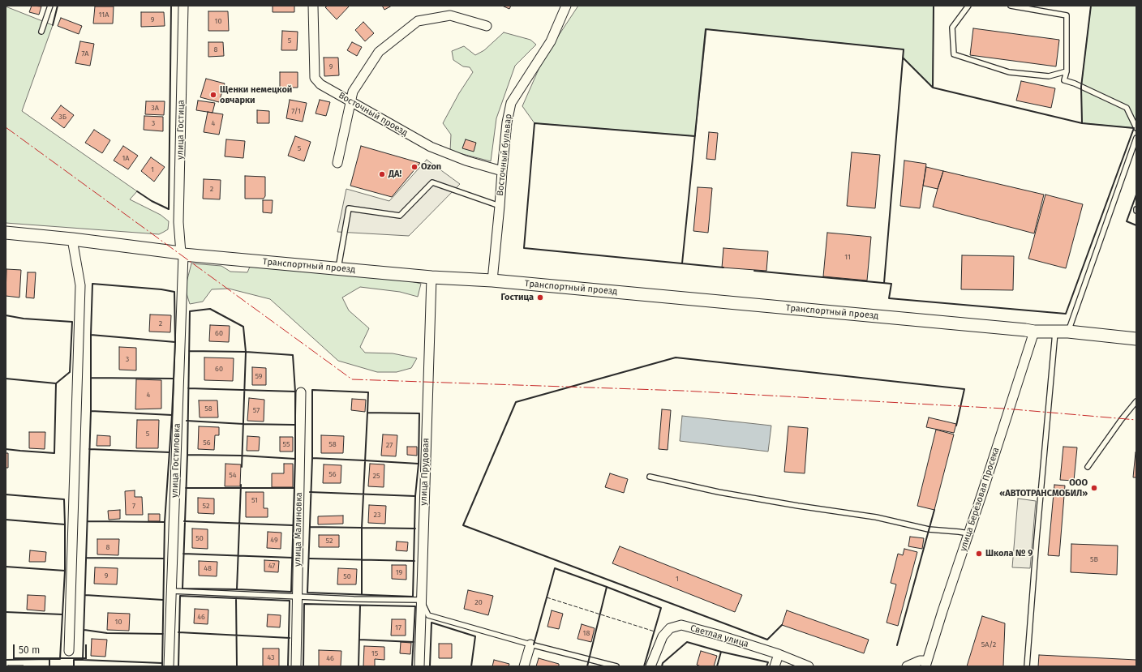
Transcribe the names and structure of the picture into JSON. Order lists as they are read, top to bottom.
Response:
{
  "streets": {
    "main road": ["Транспортный проезд"],
    "street": [
      "Восточный проезд",
      "улица Гостица",
      "Восточный бульвар",
      "улица Гостиловка",
      "улица Прудовая",
      "улица Берёзовая Просека",
      "улица Малиновка",
      "Светлая улица"
    ]
  },
  "crossings": [
    ["Восточный проезд", "Восточный бульвар"],
    ["улица Гостица", "Транспортный проезд"],
    ["улица Гостица", "улица Гостиловка"],
    ["Восточный бульвар", "Транспортный проезд"],
    ["Транспортный проезд", "улица Гостиловка"],
    ["Транспортный проезд", "улица Прудовая"],
    ["Транспортный проезд", "улица Берёзовая Просека"]
  ],
  "places": [
    "Щенки немецкой овчарки",
    "Ozon",
    "ДА!",
    "Гостица",
    "ООО «АВТОТРАНСМОБИЛ»",
    "Школа № 9"
  ],
  "house_numbers": [
    "11А",
    "9",
    "10",
    "5",
    "8",
    "7А",
    "9",
    "3А",
    "7/1",
    "3Б",
    "3",
    "4",
    "5",
    "1А",
    "1",
    "2",
    "11",
    "2",
    "60",
    "3",
    "60",
    "59",
    "4",
    "58",
    "57",
    "5",
    "56",
    "55",
    "58",
    "27",
    "56",
    "54",
    "25",
    "51",
    "7",
    "52",
    "23",
    "50",
    "49",
    "52",
    "8",
    "5В",
    "47",
    "48",
    "19",
    "9",
    "50",
    "1",
    "20",
    "46",
    "10",
    "17",
    "18",
    "5А/2",
    "15",
    "43",
    "46"
  ],
  "scale_bar": "50 m"
}
